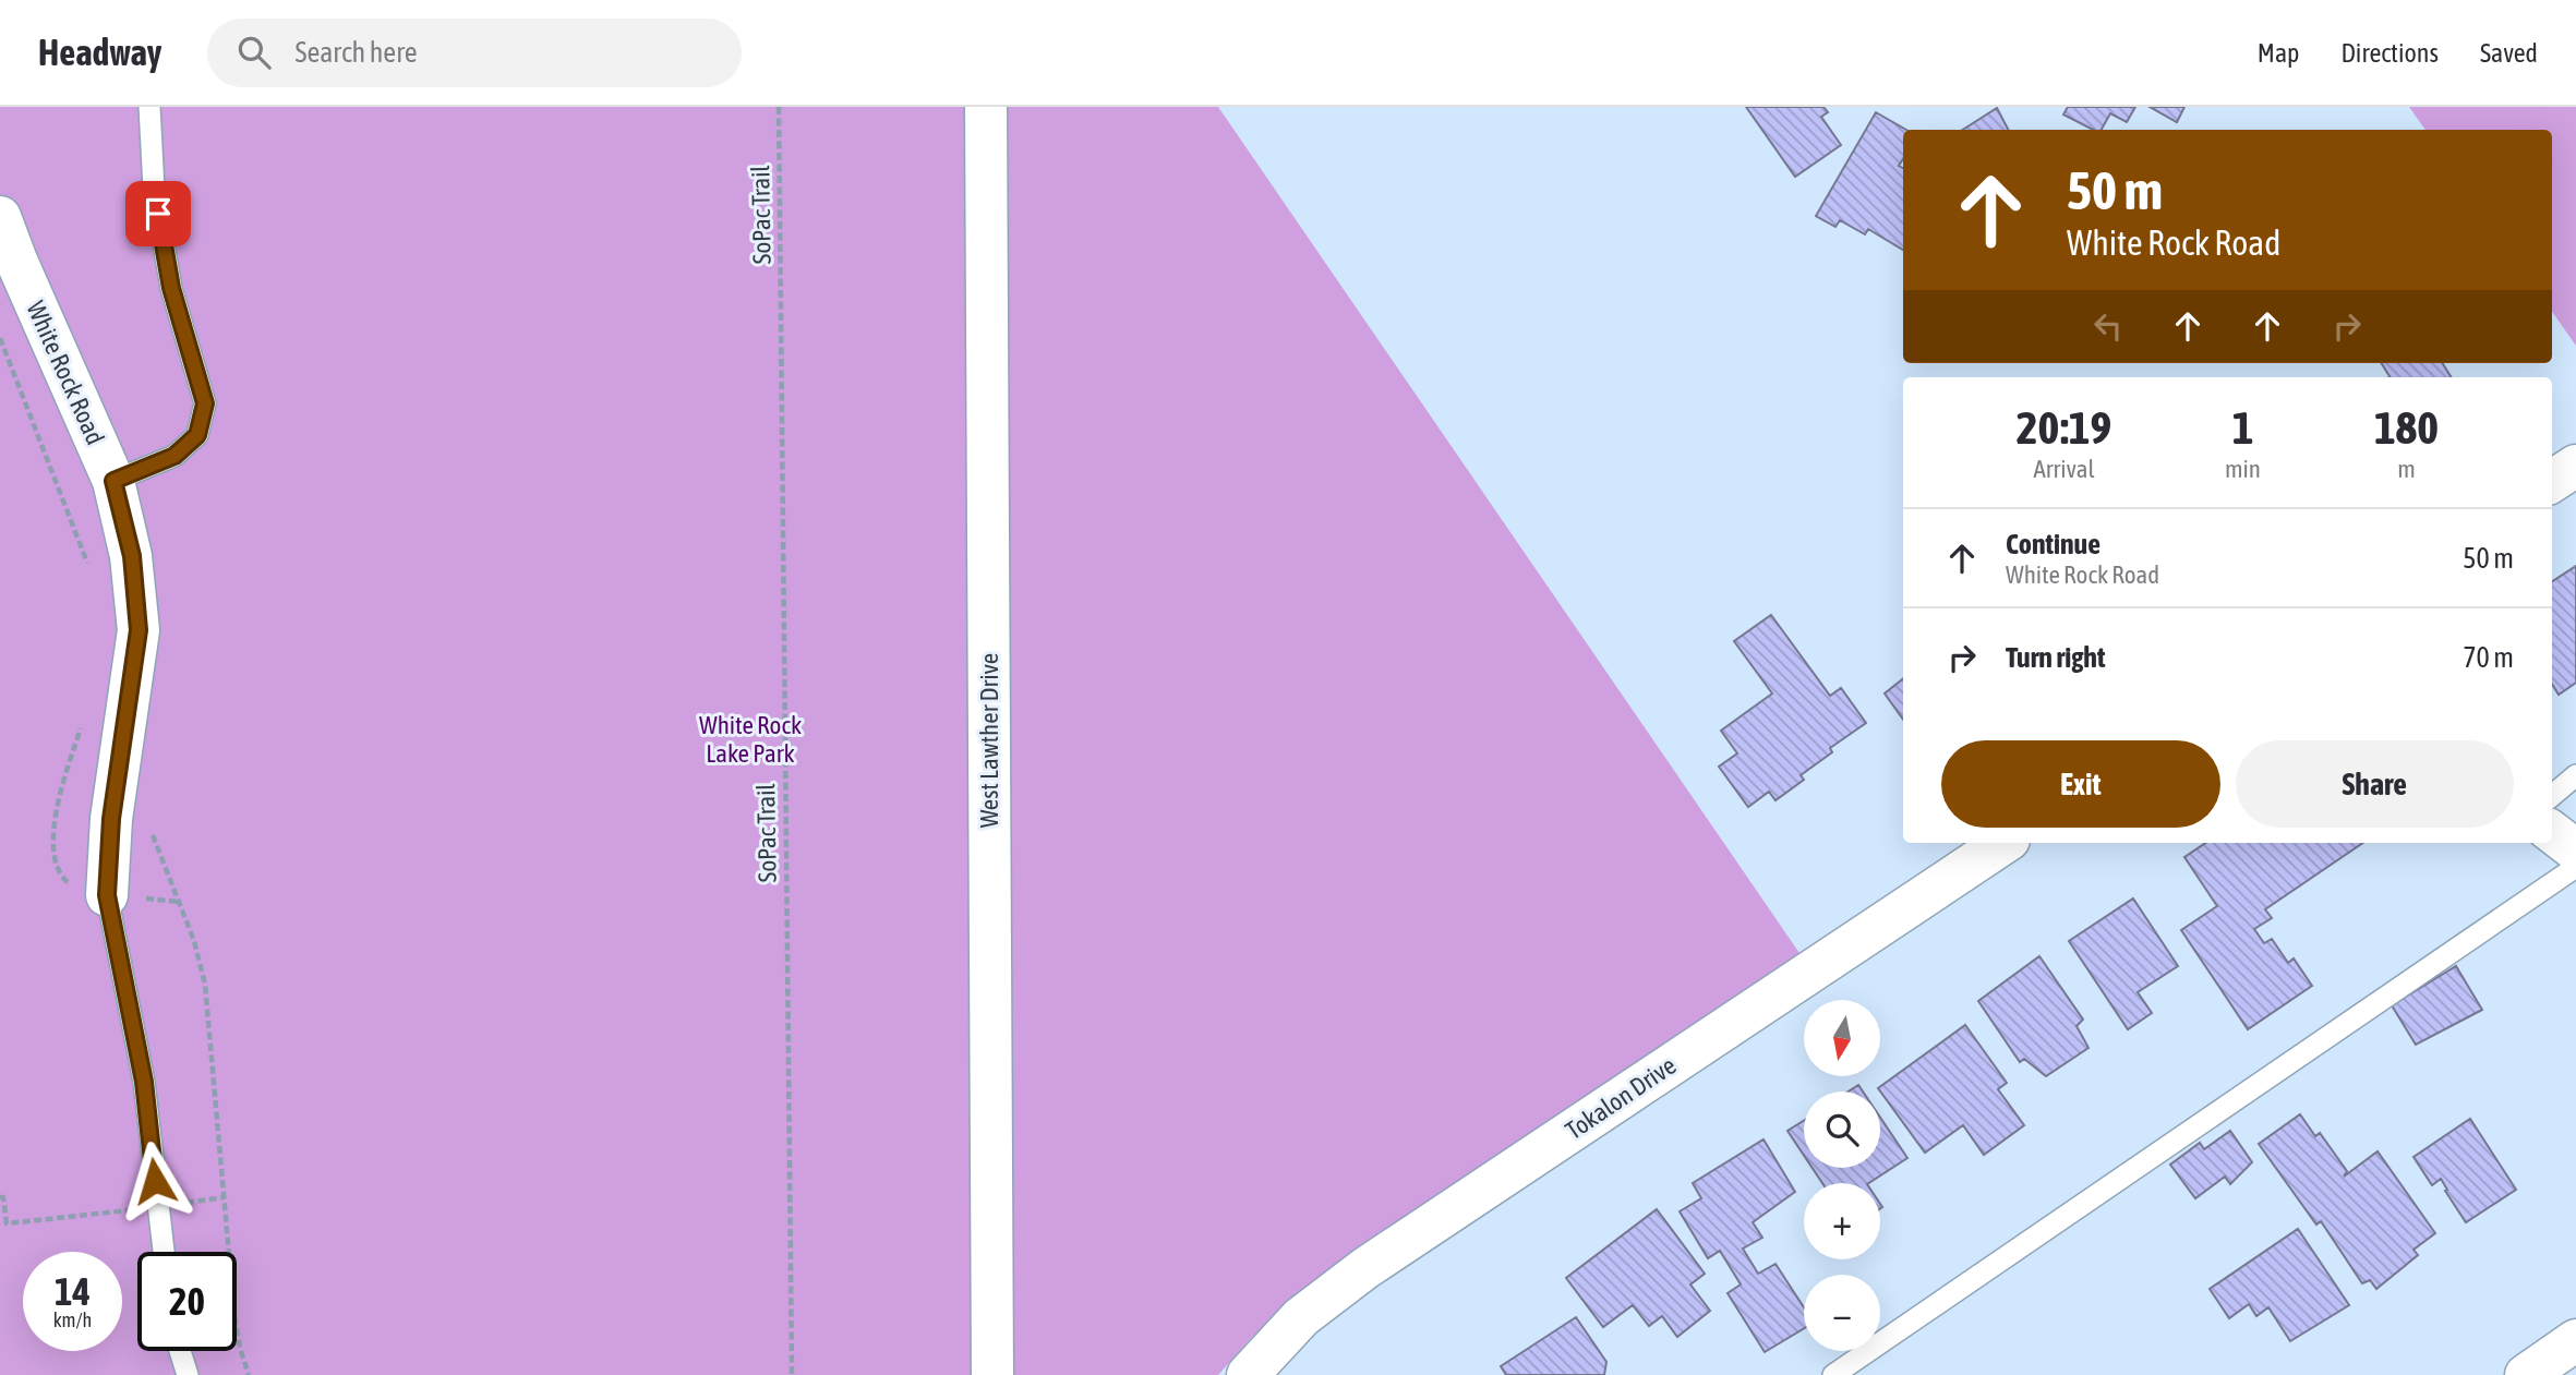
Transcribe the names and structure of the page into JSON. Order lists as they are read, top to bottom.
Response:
{
  "streets": {
    "street": ["White Rock Road", "West Lawther Drive", "Tokalon Drive"],
    "path": ["SoPac Trail"]
  },
  "parks": ["White Rock Lake Park"],
  "north": "bottom",
  "page": {
    "header": "Headway",
    "search": "Search here",
    "nav": ["Map", "Directions", "Saved"],
    "turn": ["50 m", "White Rock Road"],
    "eta": [
      "20:19",
      "Arrival",
      "1",
      "min",
      "180",
      "m"
    ],
    "list": [
      {
        "name": "Continue",
        "note": "White Rock Road",
        "value": "50 m"
      },
      {
        "name": "Turn right",
        "value": "70 m"
      }
    ],
    "buttons": ["Exit", "Share"],
    "map_buttons": ["+", "−"],
    "speed": "14 km/h",
    "limit": "20"
  }
}
